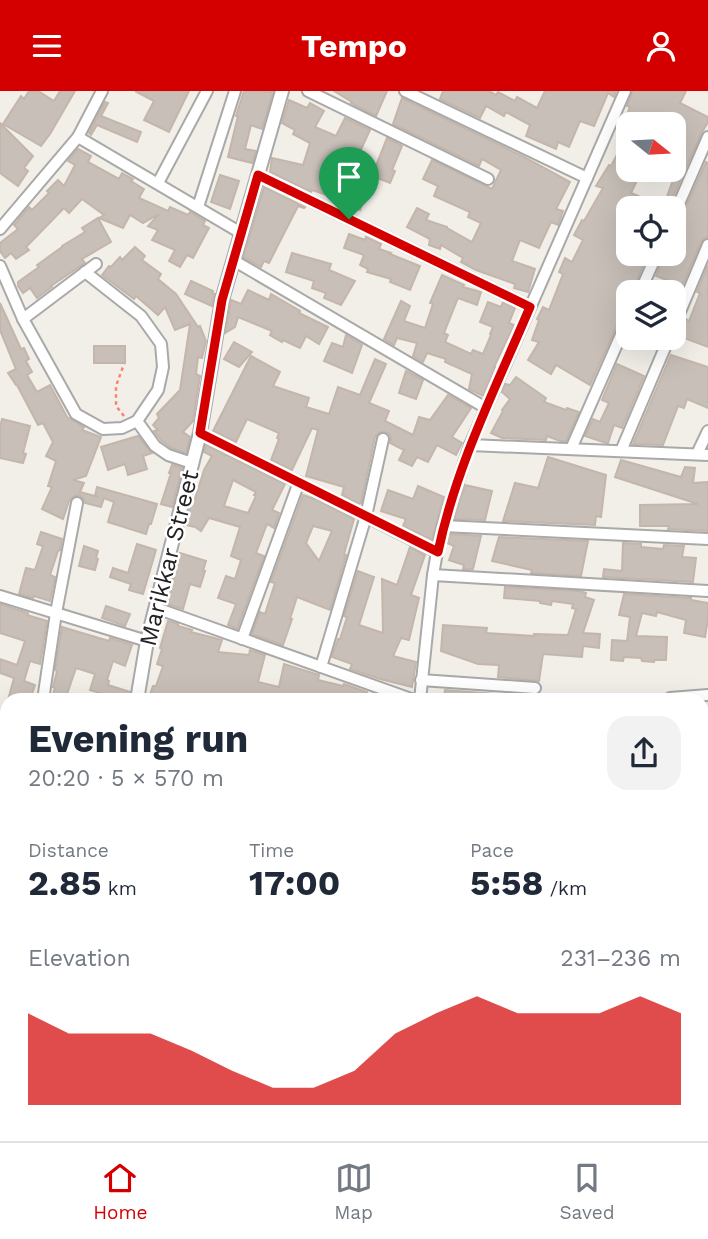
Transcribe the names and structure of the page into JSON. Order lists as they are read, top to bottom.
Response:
{
  "streets": {
    "street": ["Marikkar Street"]
  },
  "north": "right",
  "page": {
    "header": "Tempo",
    "heading": ["Evening run", "20:20 · 5 × 570 m"],
    "stats": [
      ["Distance", "2.85 km"],
      ["Time", "17:00"],
      ["Pace", "5:58 /km"]
    ],
    "chart": ["Elevation", "231–236 m"],
    "tabs": ["Home", "Map", "Saved"]
  }
}
